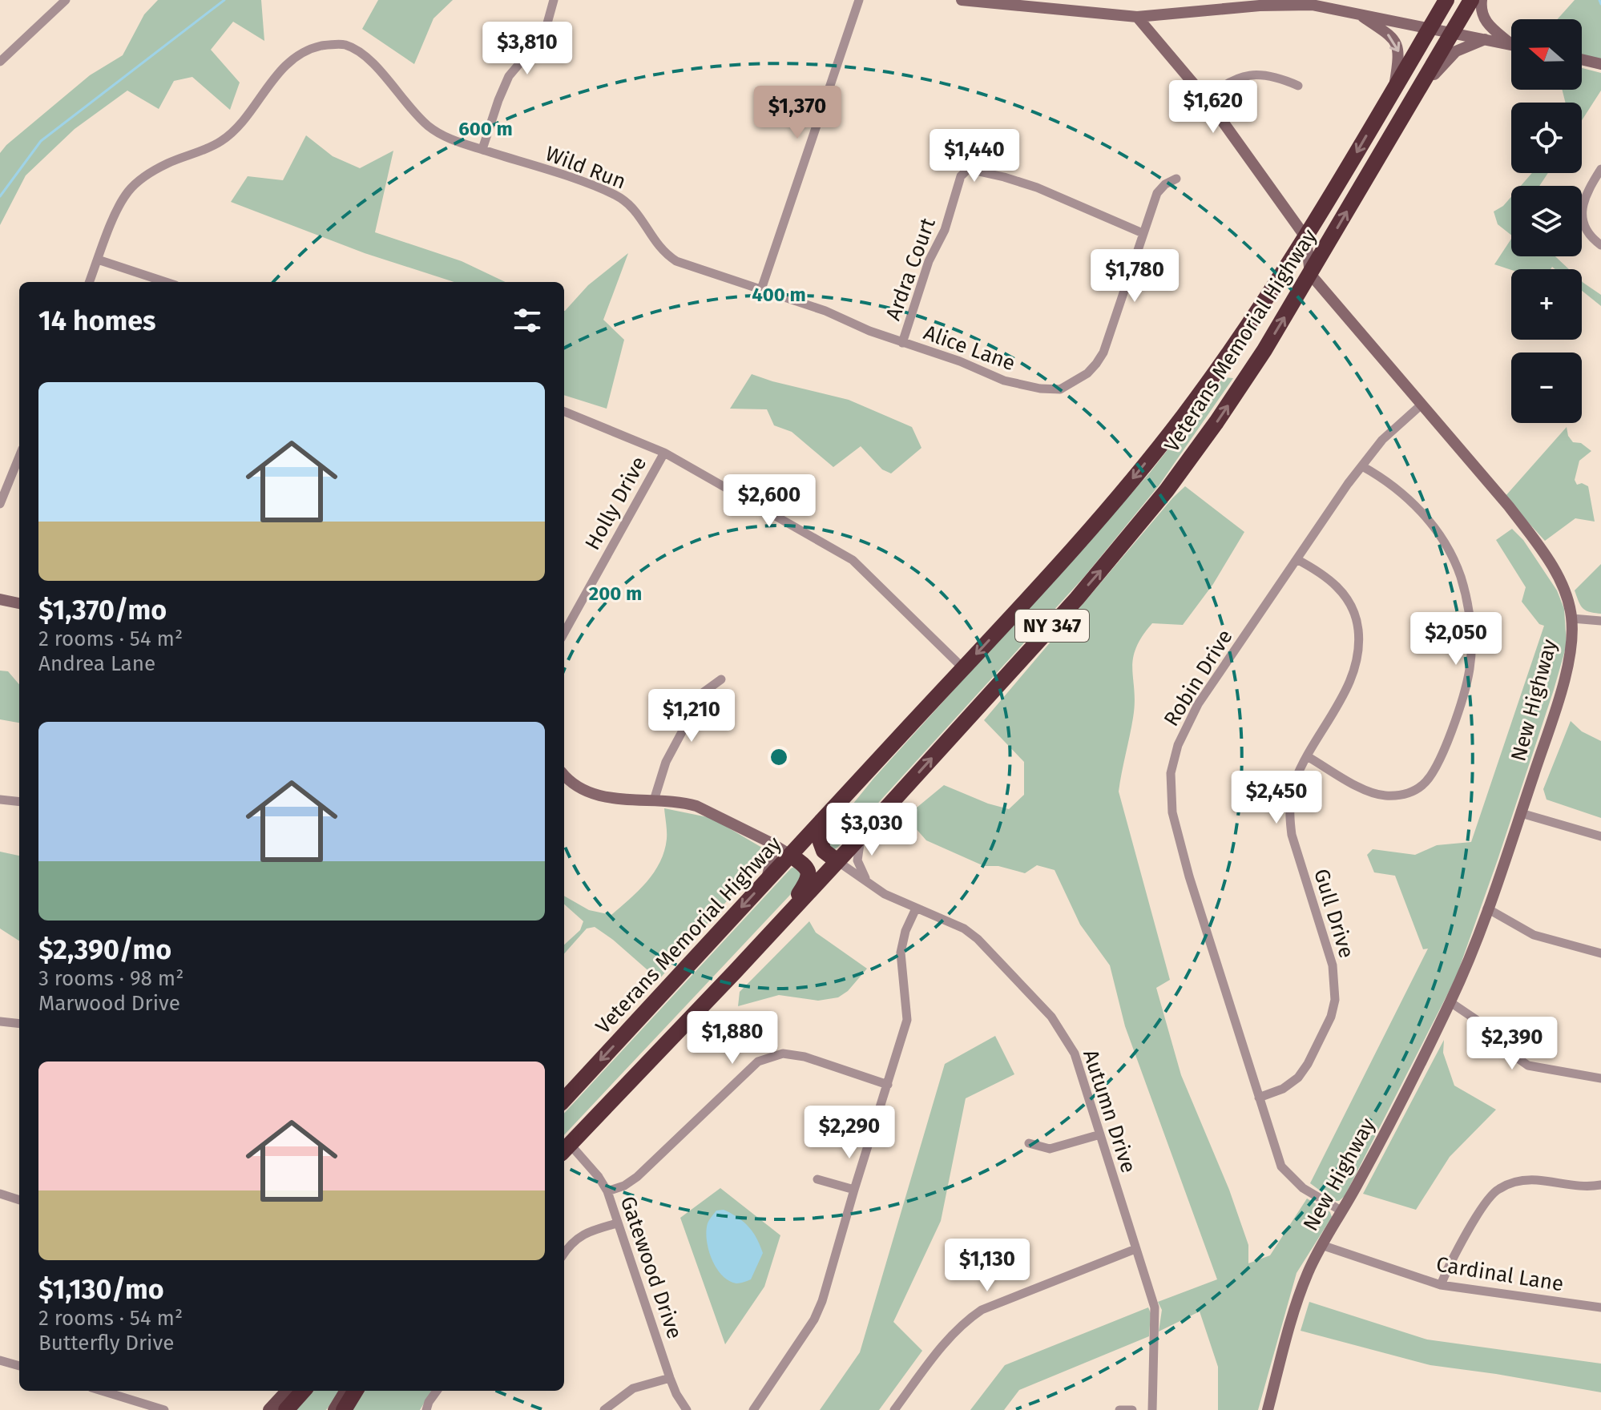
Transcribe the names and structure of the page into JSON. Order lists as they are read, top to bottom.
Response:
{
  "streets": {
    "highway": ["Veterans Memorial Highway", "NY 347"],
    "street": [
      "Wild Run",
      "Ardra Court",
      "Alice Lane",
      "Holly Drive",
      "Robin Drive",
      "New Highway",
      "Gull Drive",
      "Autumn Drive",
      "Gatewood Drive",
      "Cardinal Lane"
    ]
  },
  "crossings": [
    ["Wild Run", "Alice Lane"],
    ["Ardra Court", "Alice Lane"],
    ["Veterans Memorial Highway", "New Highway"],
    ["Veterans Memorial Highway", "Autumn Drive"],
    ["Veterans Memorial Highway", "Gatewood Drive"],
    ["Robin Drive", "New Highway"],
    ["Robin Drive", "Gull Drive"],
    ["New Highway", "Cardinal Lane"]
  ],
  "north": "left",
  "page": {
    "map_buttons": ["+", "−"],
    "price": [
      "$3,810",
      "$1,620",
      "$1,370",
      "$1,440",
      "$1,780",
      "$2,600",
      "$2,050",
      "$1,210",
      "$2,450",
      "$3,030",
      "$1,880",
      "$2,390",
      "$2,290",
      "$1,130"
    ],
    "heading": "14 homes",
    "list": [
      {
        "name": "$1,370/mo",
        "note": "2 rooms · 54 m² · Andrea Lane"
      },
      {
        "name": "$2,390/mo",
        "note": "3 rooms · 98 m² · Marwood Drive"
      },
      {
        "name": "$1,130/mo",
        "note": "2 rooms · 54 m² · Butterfly Drive"
      }
    ]
  },
  "rings": ["600 m", "400 m", "200 m"]
}
